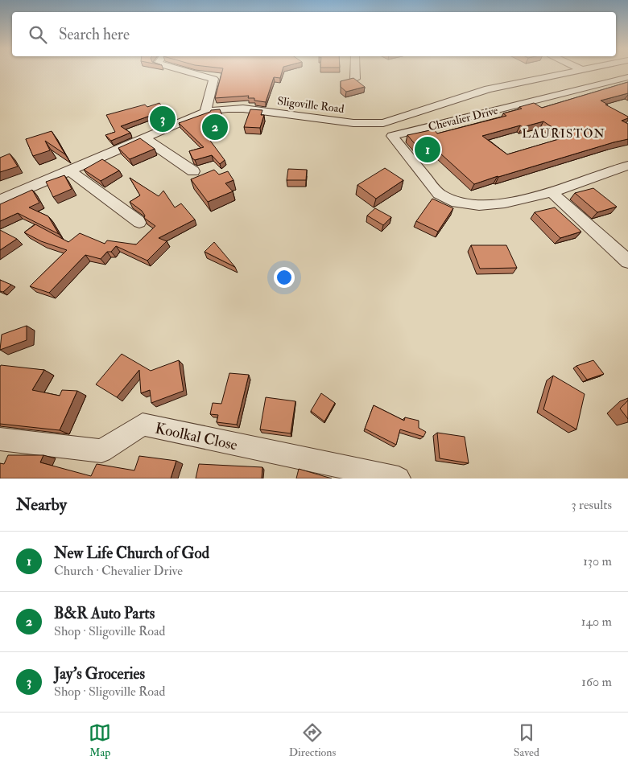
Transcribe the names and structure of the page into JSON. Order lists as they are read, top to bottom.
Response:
{
  "streets": {
    "street": ["Sligoville Road", "Chevalier Drive", "Koolkal Close"]
  },
  "districts": ["LAURISTON"],
  "page": {
    "search": "Search here",
    "pins": ["3", "2", "1"],
    "heading": ["Nearby", "3 results"],
    "list": [
      {
        "mark": "1",
        "name": "New Life Church of God",
        "note": "Church · Chevalier Drive",
        "value": "130 m"
      },
      {
        "mark": "2",
        "name": "B&R Auto Parts",
        "note": "Shop · Sligoville Road",
        "value": "140 m"
      },
      {
        "mark": "3",
        "name": "Jay's Groceries",
        "note": "Shop · Sligoville Road",
        "value": "160 m"
      }
    ],
    "nav": ["Map", "Directions", "Saved"]
  }
}
